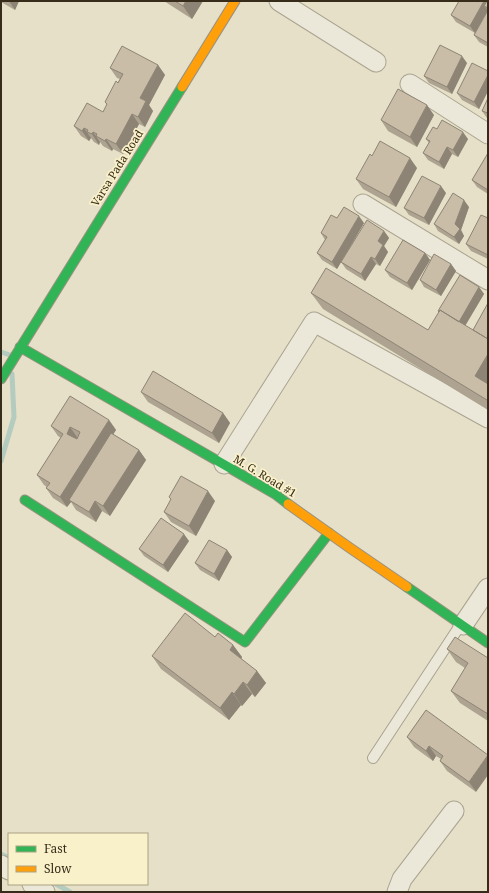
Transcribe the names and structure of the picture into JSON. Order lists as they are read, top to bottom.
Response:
{
  "streets": {
    "street": ["Varsa Pada Road", "M. G. Road #1"]
  },
  "crossings": [
    ["Varsa Pada Road", "M. G. Road #1"]
  ],
  "legend": ["Fast", "Slow"]
}
